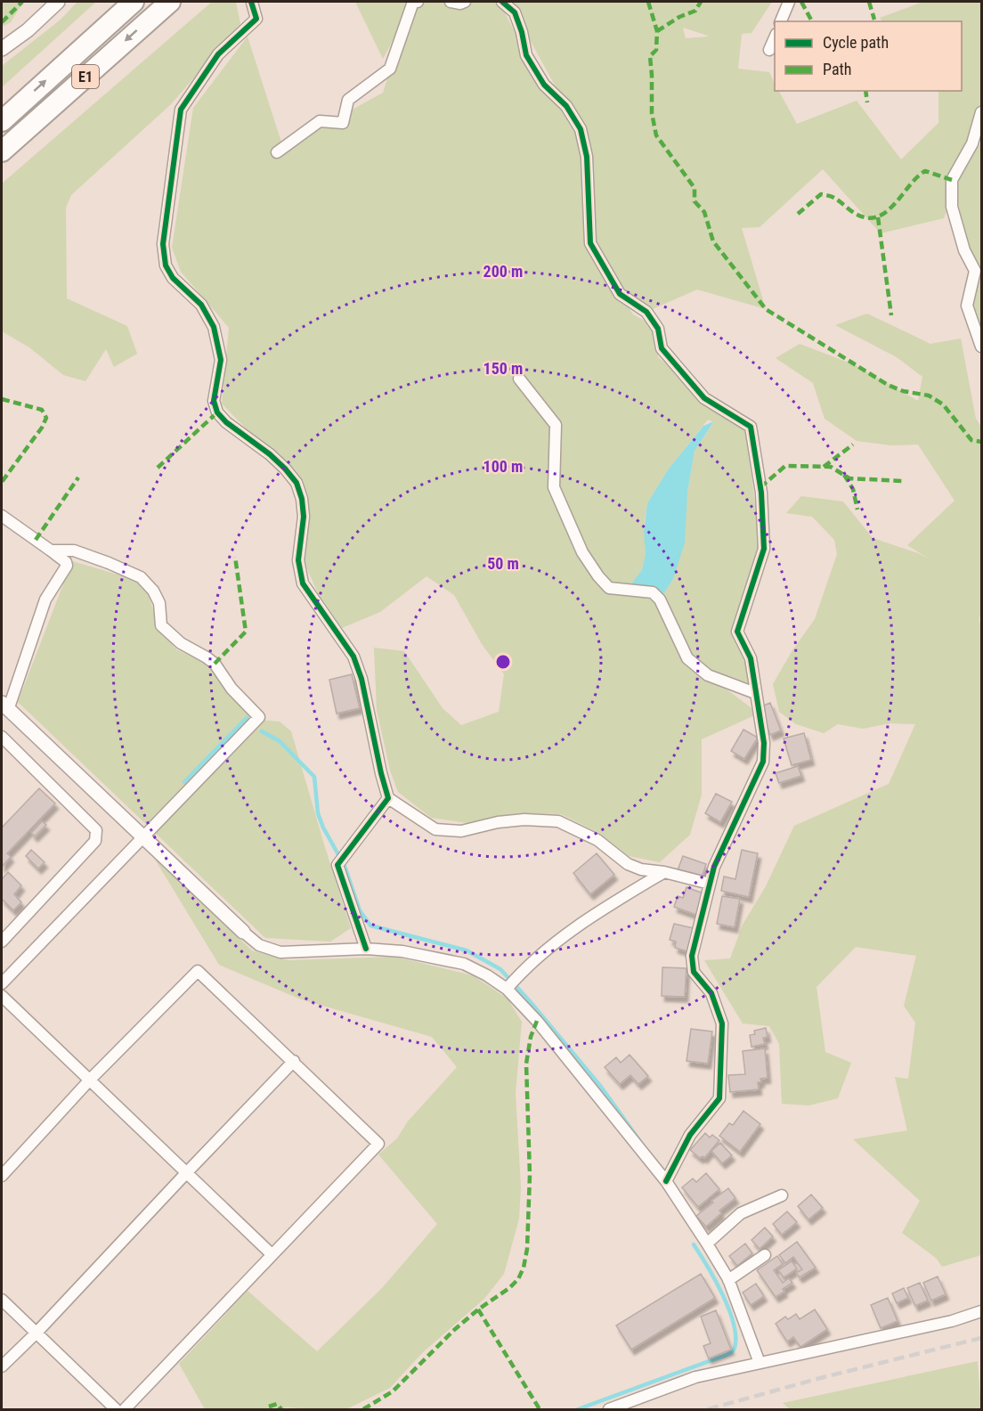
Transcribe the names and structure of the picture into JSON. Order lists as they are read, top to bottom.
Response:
{
  "streets": {
    "highway": ["E1"]
  },
  "legend": ["Cycle path", "Path"],
  "rings": [
    "200 m",
    "150 m",
    "100 m",
    "50 m"
  ]
}
